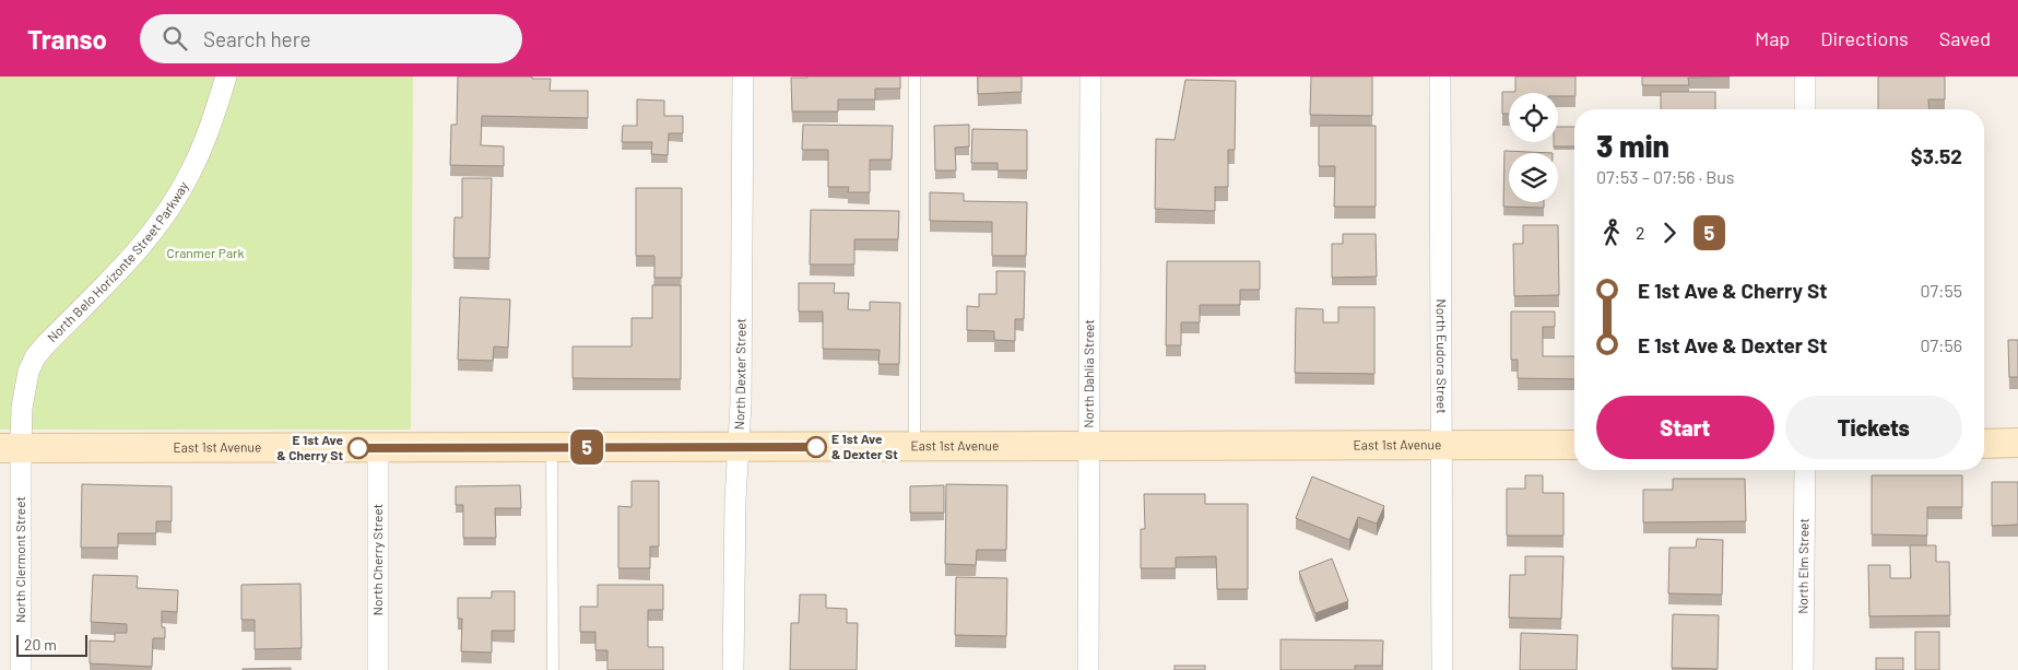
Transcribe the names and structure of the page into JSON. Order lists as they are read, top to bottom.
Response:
{
  "streets": {
    "street": [
      "North Belo Horizonte Street Parkway",
      "North Eudora Street",
      "North Dexter Street",
      "North Dahlia Street",
      "East 1st Avenue",
      "North Clermont Street",
      "North Cherry Street",
      "North Elm Street"
    ]
  },
  "crossings": [
    ["North Belo Horizonte Street Parkway", "East 1st Avenue"],
    ["North Belo Horizonte Street Parkway", "North Clermont Street"],
    ["North Eudora Street", "East 1st Avenue"],
    ["North Dexter Street", "East 1st Avenue"],
    ["North Dahlia Street", "East 1st Avenue"],
    ["East 1st Avenue", "North Clermont Street"],
    ["East 1st Avenue", "North Cherry Street"]
  ],
  "parks": ["Cranmer Park"],
  "places": ["E 1st Ave & Dexter St", "E 1st Ave & Cherry St"],
  "lines": ["bus line 5"],
  "scale_bar": "20 m",
  "page": {
    "header": "Transo",
    "search": "Search here",
    "nav": ["Map", "Directions", "Saved"],
    "on_map": "5",
    "heading": ["3 min", "07:53 – 07:56 · Bus", "$3.52"],
    "legs": ["2", "5"],
    "list": [
      {
        "name": "E 1st Ave & Cherry St",
        "value": "07:55"
      },
      {
        "name": "E 1st Ave & Dexter St",
        "value": "07:56"
      }
    ],
    "buttons": ["Start", "Tickets"],
    "scale": "20 m"
  }
}
